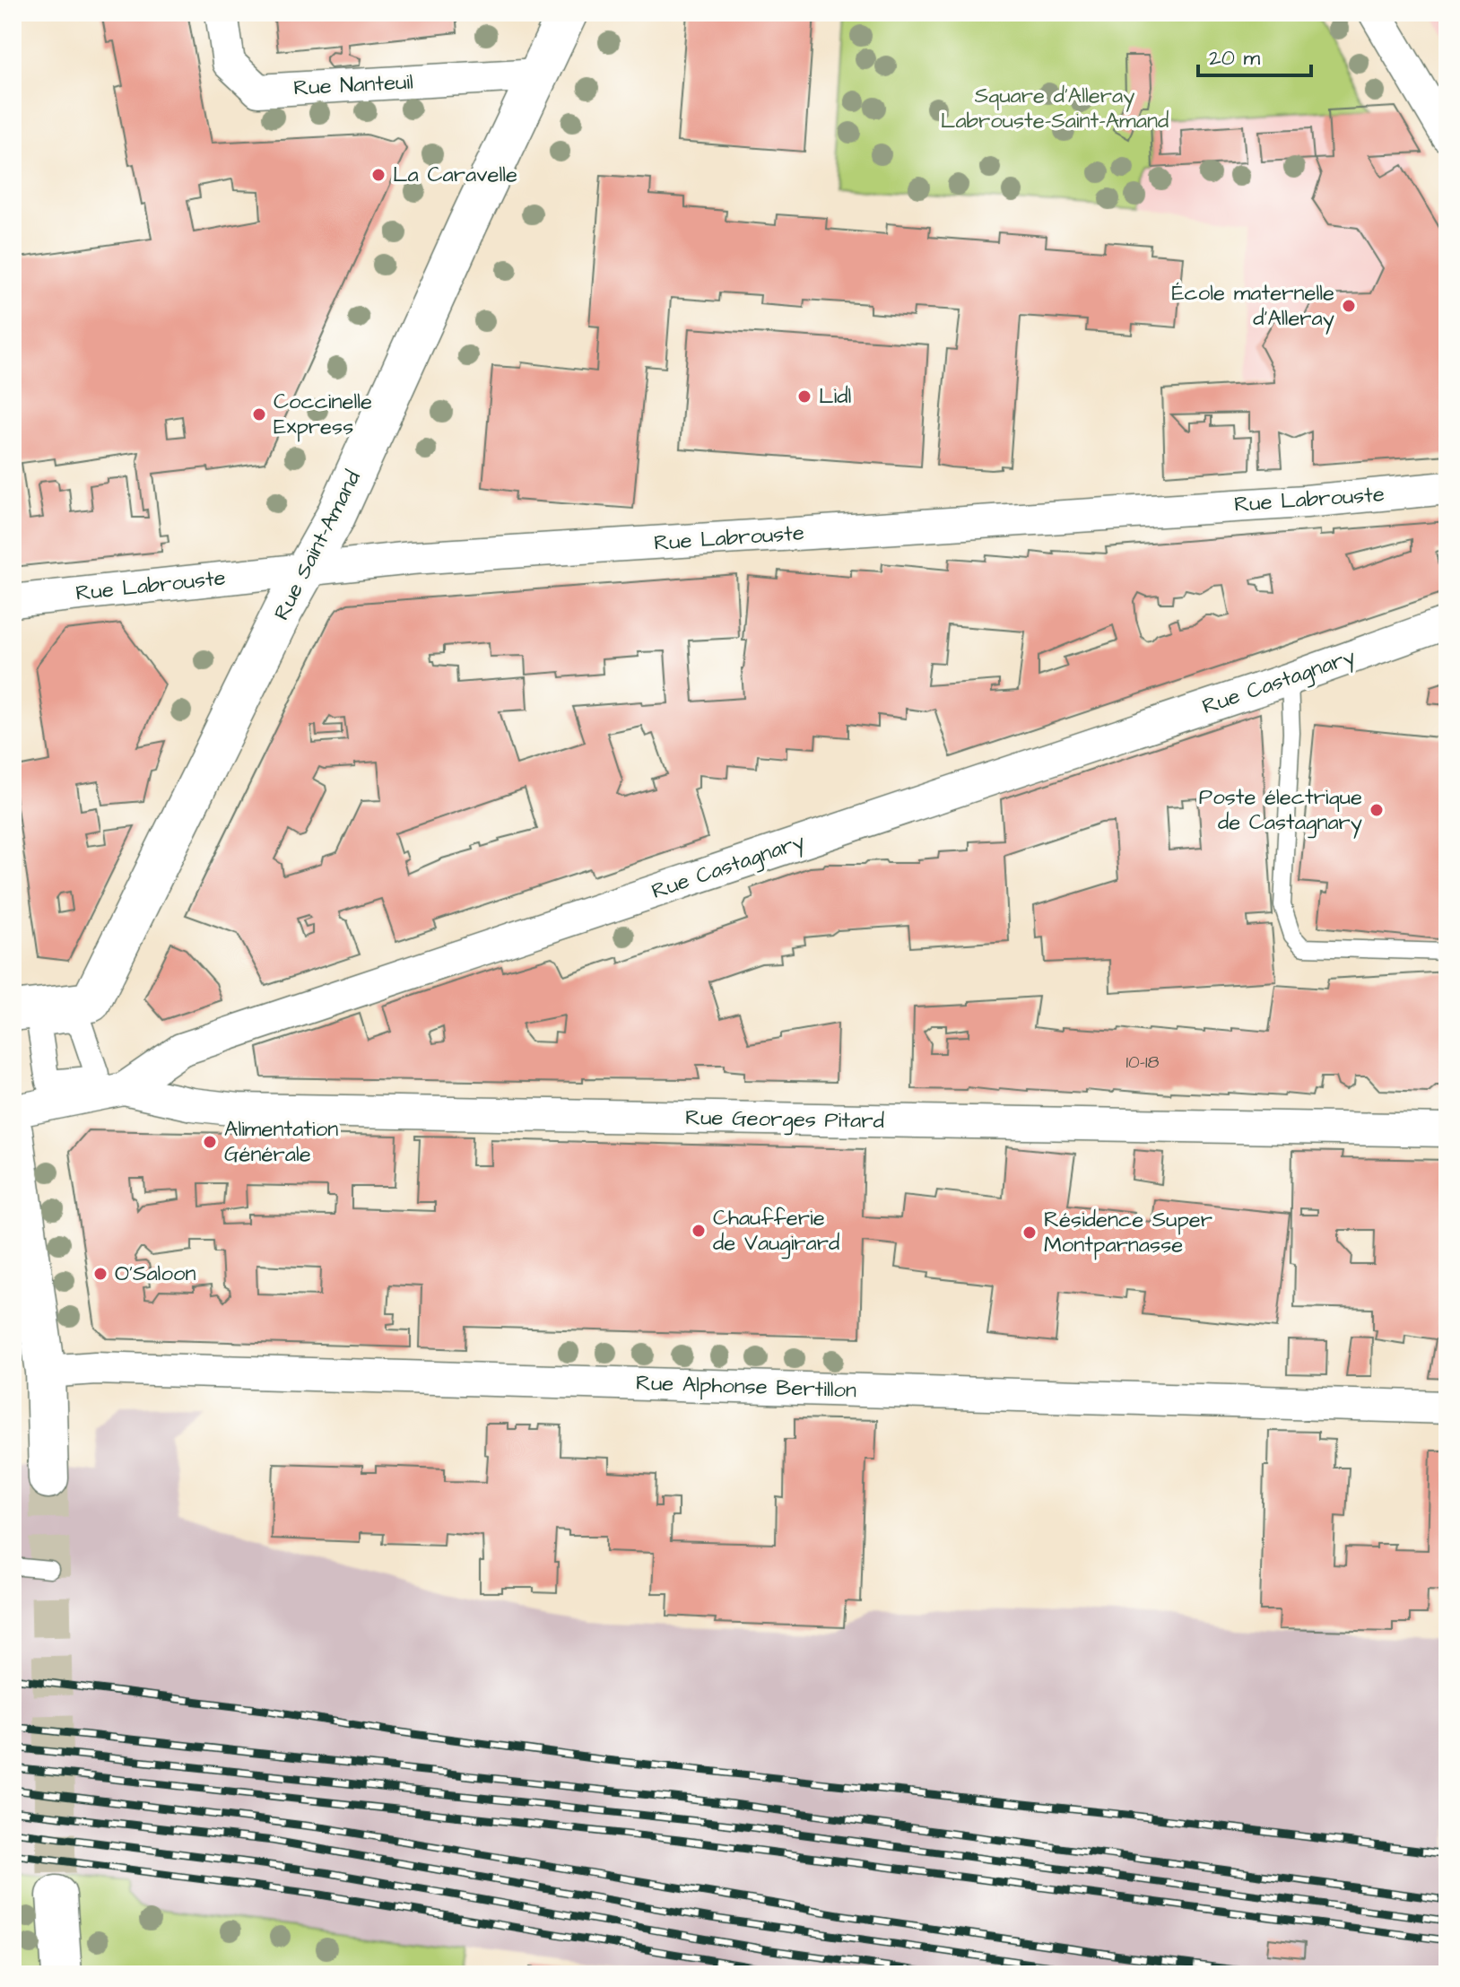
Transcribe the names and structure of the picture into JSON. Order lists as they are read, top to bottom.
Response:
{
  "streets": {
    "street": [
      "Rue Nanteuil",
      "Rue Labrouste",
      "Rue Saint-Amand",
      "Rue Castagnary",
      "Rue Georges Pitard",
      "Rue Alphonse Bertillon"
    ]
  },
  "crossings": [
    ["Rue Nanteuil", "Rue Saint-Amand"],
    ["Rue Labrouste", "Rue Saint-Amand"],
    ["Rue Castagnary", "Rue Georges Pitard"]
  ],
  "parks": ["Square d'Alleray Labrouste-Saint-Amand"],
  "places": [
    "La Caravelle",
    "École maternelle d'Alleray",
    "Lidl",
    "Coccinelle Express",
    "Poste électrique de Castagnary",
    "Alimentation Générale",
    "Chaufferie de Vaugirard",
    "Résidence Super Montparnasse",
    "O'Saloon"
  ],
  "house_numbers": ["10-18"],
  "scale_bar": "20 m"
}
